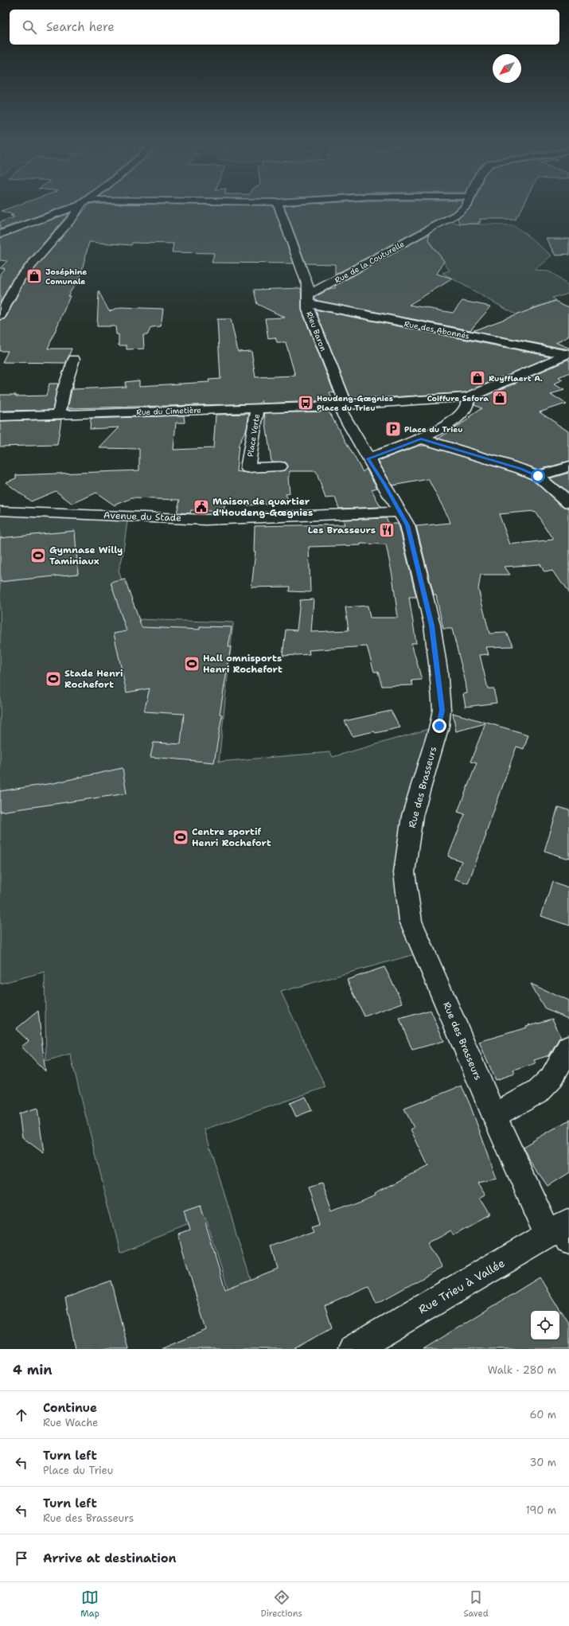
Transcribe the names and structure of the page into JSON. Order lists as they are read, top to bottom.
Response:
{
  "streets": {
    "street": [
      "Rue de la Couturelle",
      "Rue des Abonnés",
      "Rieu Baron",
      "Rue du Cimetière",
      "Place Verte",
      "Avenue du Stade",
      "Rue des Brasseurs",
      "Rue Trieu à Vallée"
    ]
  },
  "crossings": [
    ["Rue de la Couturelle", "Rue des Abonnés"],
    ["Rue de la Couturelle", "Rieu Baron"],
    ["Rue des Abonnés", "Rieu Baron"],
    ["Rieu Baron", "Rue du Cimetière"],
    ["Rue du Cimetière", "Place Verte"],
    ["Avenue du Stade", "Rue des Brasseurs"],
    ["Rue des Brasseurs", "Rue Trieu à Vallée"]
  ],
  "places": {
    "shop": ["Joséphine Comunale", "Ruyfflaert A.", "Coiffure Sefora"],
    "bus stop": ["Houdeng-Gœgnies Place du Trieu"],
    "parking": ["Place du Trieu"],
    "public building": ["Maison de quartier d'Houdeng-Gœgnies"],
    "restaurant": ["Les Brasseurs"],
    "sports": [
      "Gymnase Willy Taminiaux",
      "Hall omnisports Henri Rochefort",
      "Stade Henri Rochefort",
      "Centre sportif Henri Rochefort"
    ]
  },
  "north": "bottom left",
  "page": {
    "search": "Search here",
    "heading": ["4 min", "Walk · 280 m"],
    "list": [
      ["Continue", "Rue Wache", "60 m"],
      ["Turn left", "Place du Trieu", "30 m"],
      ["Turn left", "Rue des Brasseurs", "190 m"],
      "Arrive at destination"
    ],
    "nav": ["Map", "Directions", "Saved"]
  }
}
